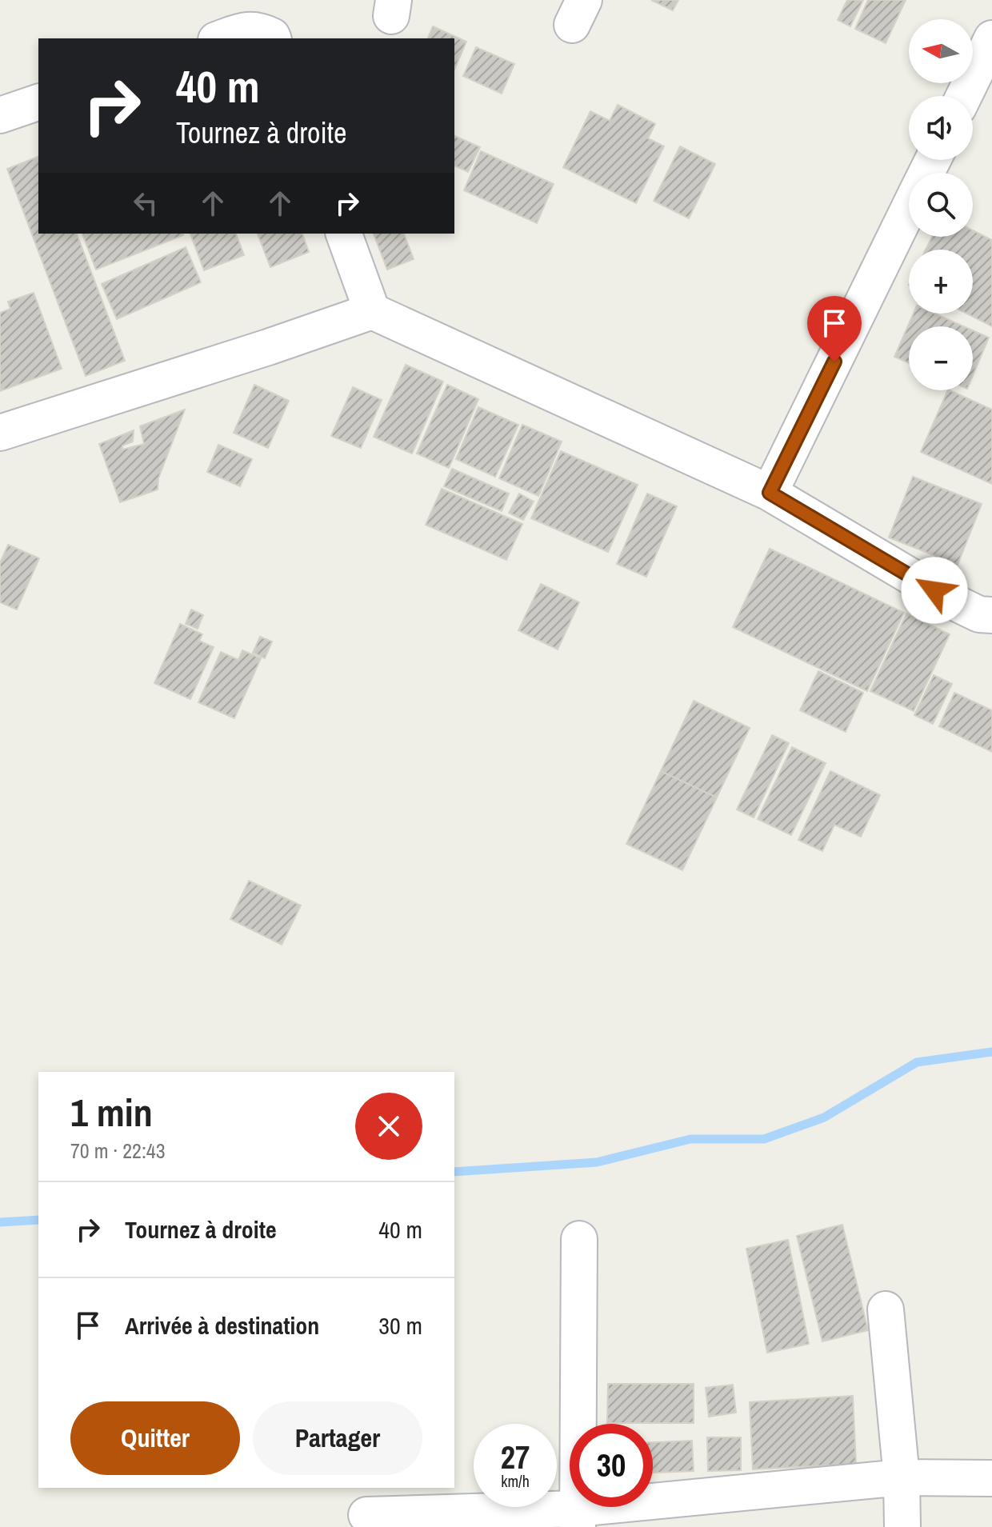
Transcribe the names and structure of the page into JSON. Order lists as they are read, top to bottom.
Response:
{
  "north": "left",
  "page": {
    "map_buttons": ["+", "−"],
    "turn": ["40 m", "Tournez à droite"],
    "heading": ["1 min", "70 m · 22:43"],
    "list": [
      {
        "name": "Tournez à droite",
        "value": "40 m"
      },
      {
        "name": "Arrivée à destination",
        "value": "30 m"
      }
    ],
    "buttons": ["Quitter", "Partager"],
    "speed": "27 km/h",
    "limit": "30"
  }
}
